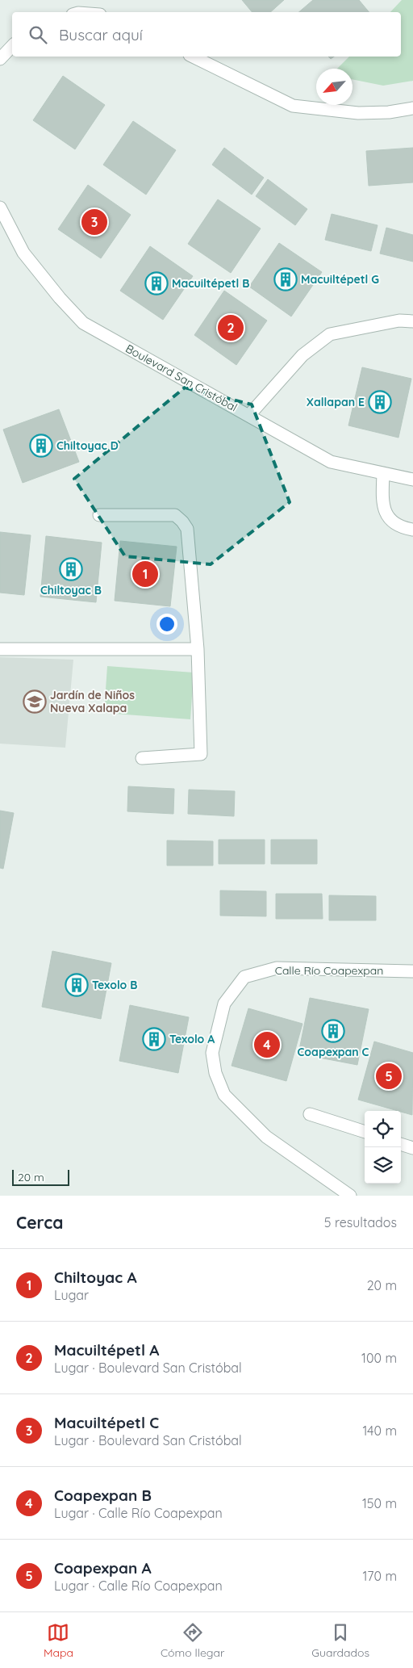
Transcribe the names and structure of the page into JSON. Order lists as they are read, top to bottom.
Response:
{
  "streets": {
    "street": ["Boulevard San Cristóbal", "Calle Río Coapexpan"]
  },
  "places": {
    "building": [
      "Macuiltépetl G",
      "Macuiltépetl B",
      "Xallapan E",
      "Chiltoyac D",
      "Chiltoyac B",
      "Texolo B",
      "Coapexpan C",
      "Texolo A"
    ],
    "school or university": ["Jardín de Niños Nueva Xalapa"]
  },
  "scale_bar": "20 m",
  "north": "bottom left",
  "page": {
    "search": "Buscar aquí",
    "pins": [
      "3",
      "2",
      "1",
      "4",
      "5"
    ],
    "scale": "20 m",
    "heading": ["Cerca", "5 resultados"],
    "list": [
      {
        "mark": "1",
        "name": "Chiltoyac A",
        "note": "Lugar",
        "value": "20 m"
      },
      {
        "mark": "2",
        "name": "Macuiltépetl A",
        "note": "Lugar · Boulevard San Cristóbal",
        "value": "100 m"
      },
      {
        "mark": "3",
        "name": "Macuiltépetl C",
        "note": "Lugar · Boulevard San Cristóbal",
        "value": "140 m"
      },
      {
        "mark": "4",
        "name": "Coapexpan B",
        "note": "Lugar · Calle Río Coapexpan",
        "value": "150 m"
      },
      {
        "mark": "5",
        "name": "Coapexpan A",
        "note": "Lugar · Calle Río Coapexpan",
        "value": "170 m"
      }
    ],
    "nav": ["Mapa", "Cómo llegar", "Guardados"]
  }
}
